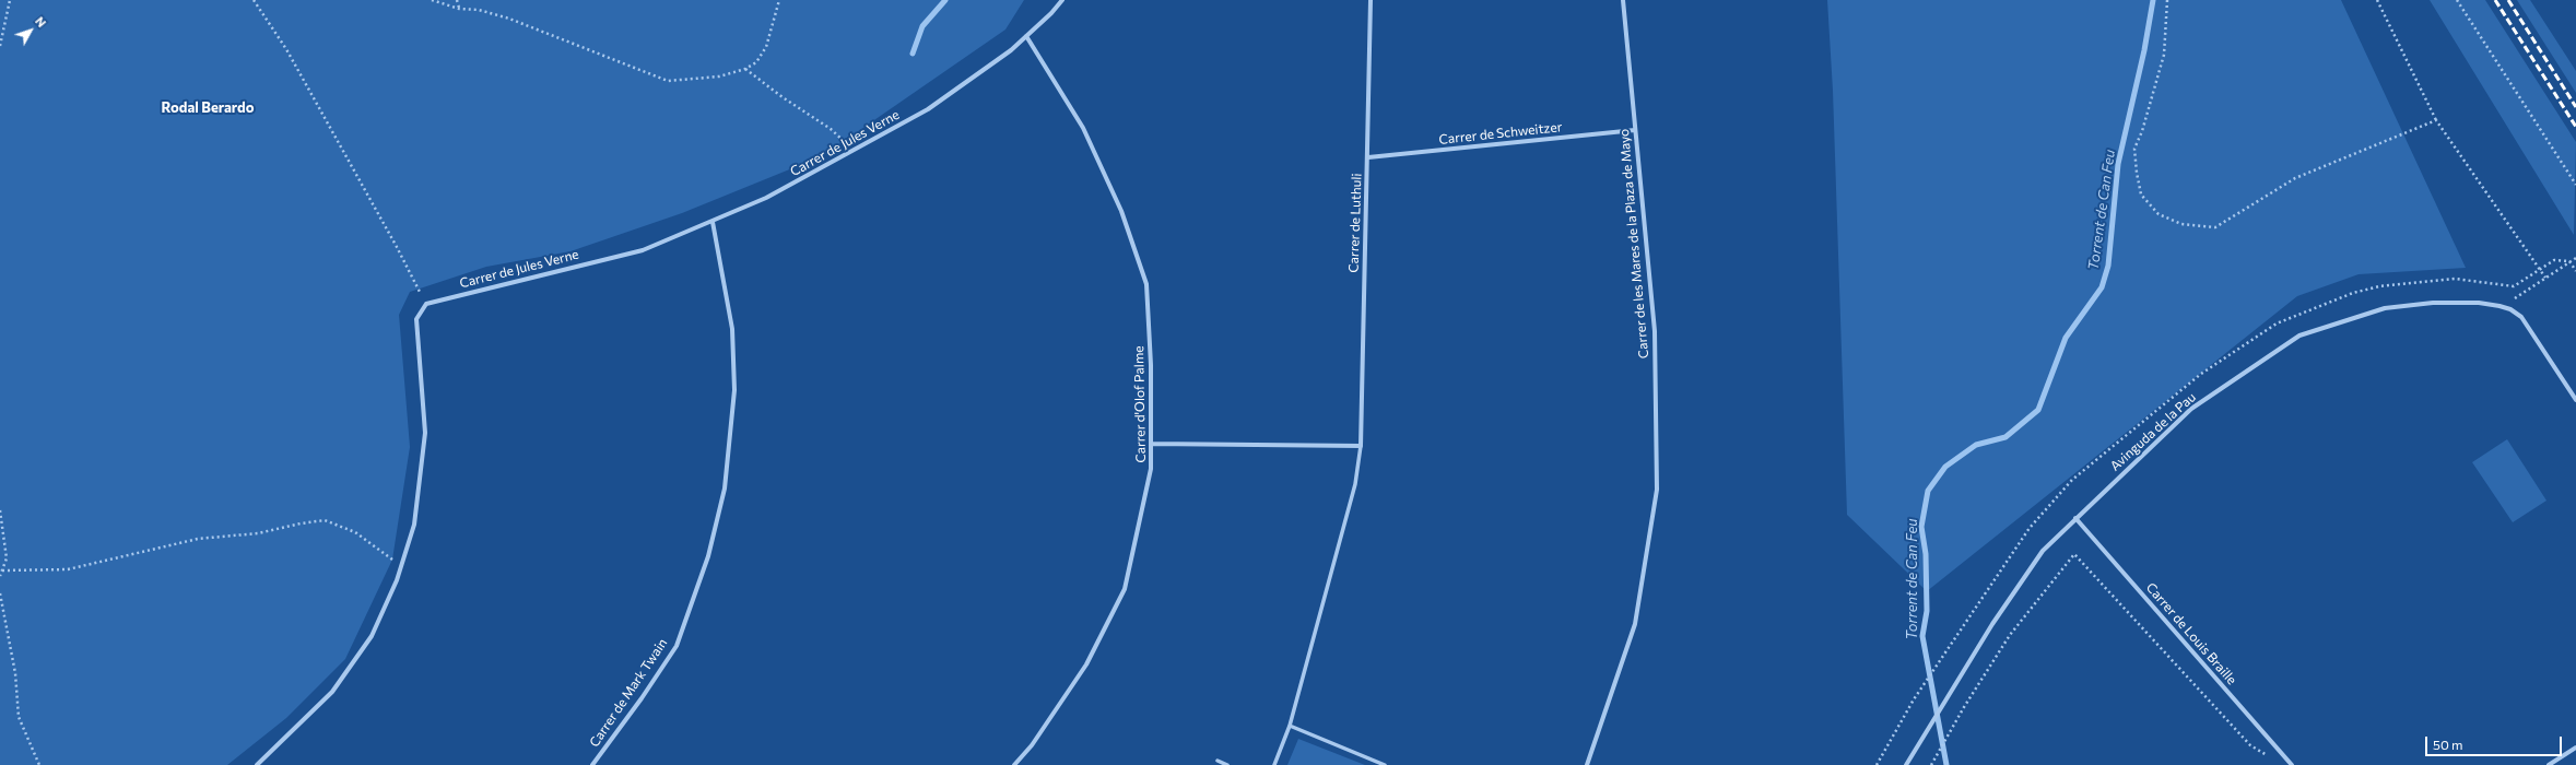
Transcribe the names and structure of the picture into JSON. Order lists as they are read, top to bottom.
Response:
{
  "streets": {
    "street": [
      "Carrer de Schweitzer",
      "Carrer de Jules Verne",
      "Carrer de Luthuli",
      "Carrer de les Mares de la Plaza de Mayo",
      "Carrer d'Olof Palme",
      "Avinguda de la Pau",
      "Carrer de Louis Braille",
      "Carrer de Mark Twain"
    ]
  },
  "crossings": [
    ["Carrer de Schweitzer", "Carrer de Luthuli"],
    ["Carrer de Schweitzer", "Carrer de les Mares de la Plaza de Mayo"],
    ["Carrer de Jules Verne", "Carrer d'Olof Palme"],
    ["Carrer de Jules Verne", "Carrer de Mark Twain"],
    ["Avinguda de la Pau", "Carrer de Louis Braille"]
  ],
  "districts": ["Rodal Berardo"],
  "water": ["Torrent de Can Feu"],
  "scale_bar": "50 m",
  "north": "top right"
}
